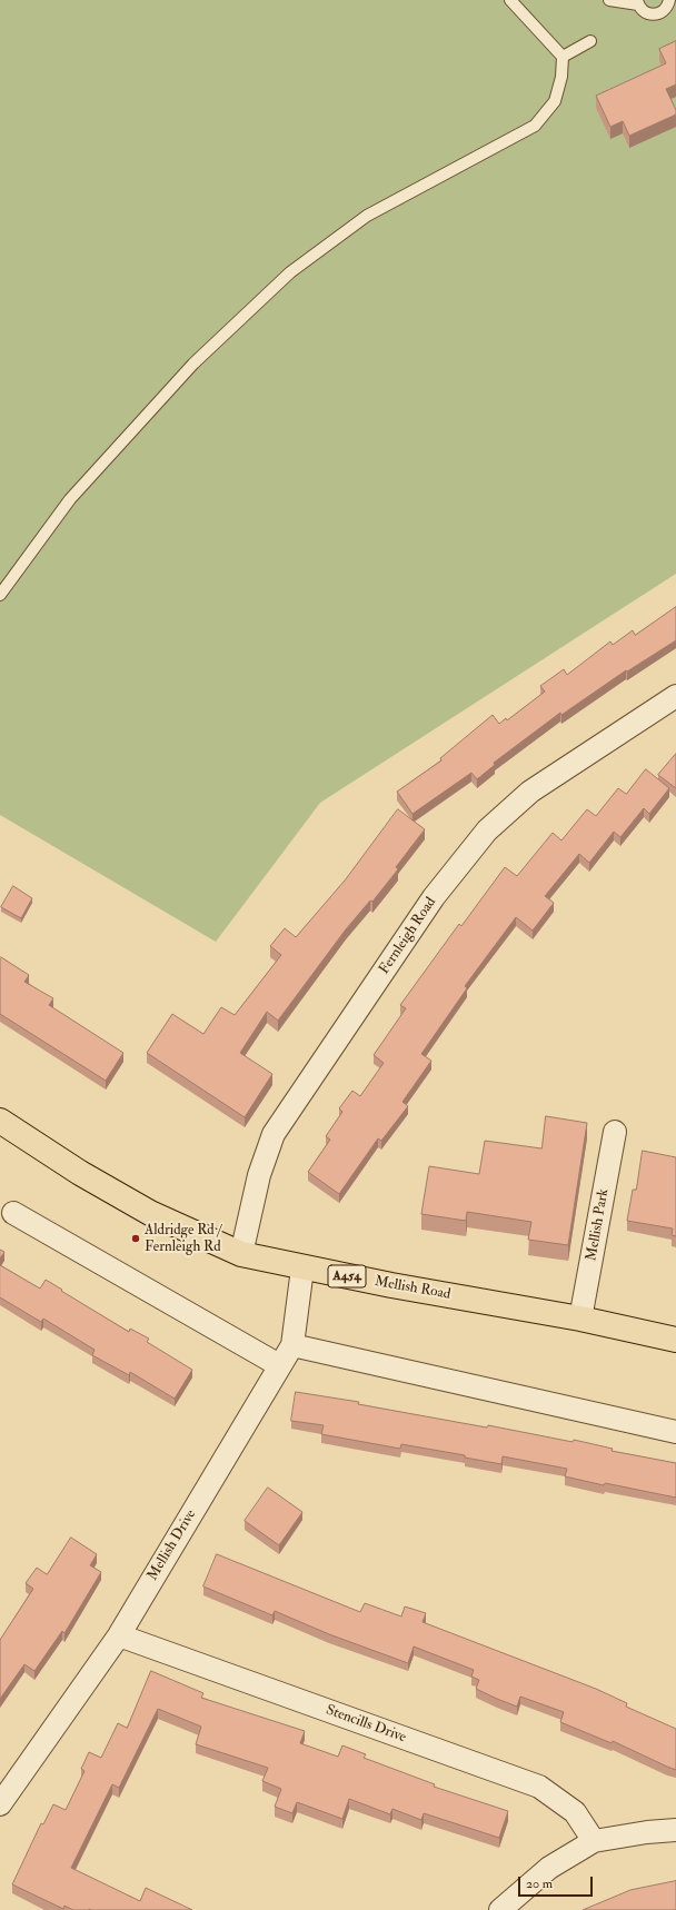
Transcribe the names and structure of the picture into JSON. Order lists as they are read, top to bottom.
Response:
{
  "streets": {
    "main road": ["A454", "Mellish Road"],
    "street": [
      "Fernleigh Road",
      "Mellish Park",
      "Mellish Drive",
      "Stencills Drive"
    ]
  },
  "crossings": [
    ["Fernleigh Road", "Mellish Road"],
    ["Mellish Park", "Mellish Road"],
    ["Mellish Road", "Mellish Drive"],
    ["Mellish Drive", "Stencills Drive"]
  ],
  "places": ["Aldridge Rd / Fernleigh Rd"],
  "scale_bar": "20 m"
}
